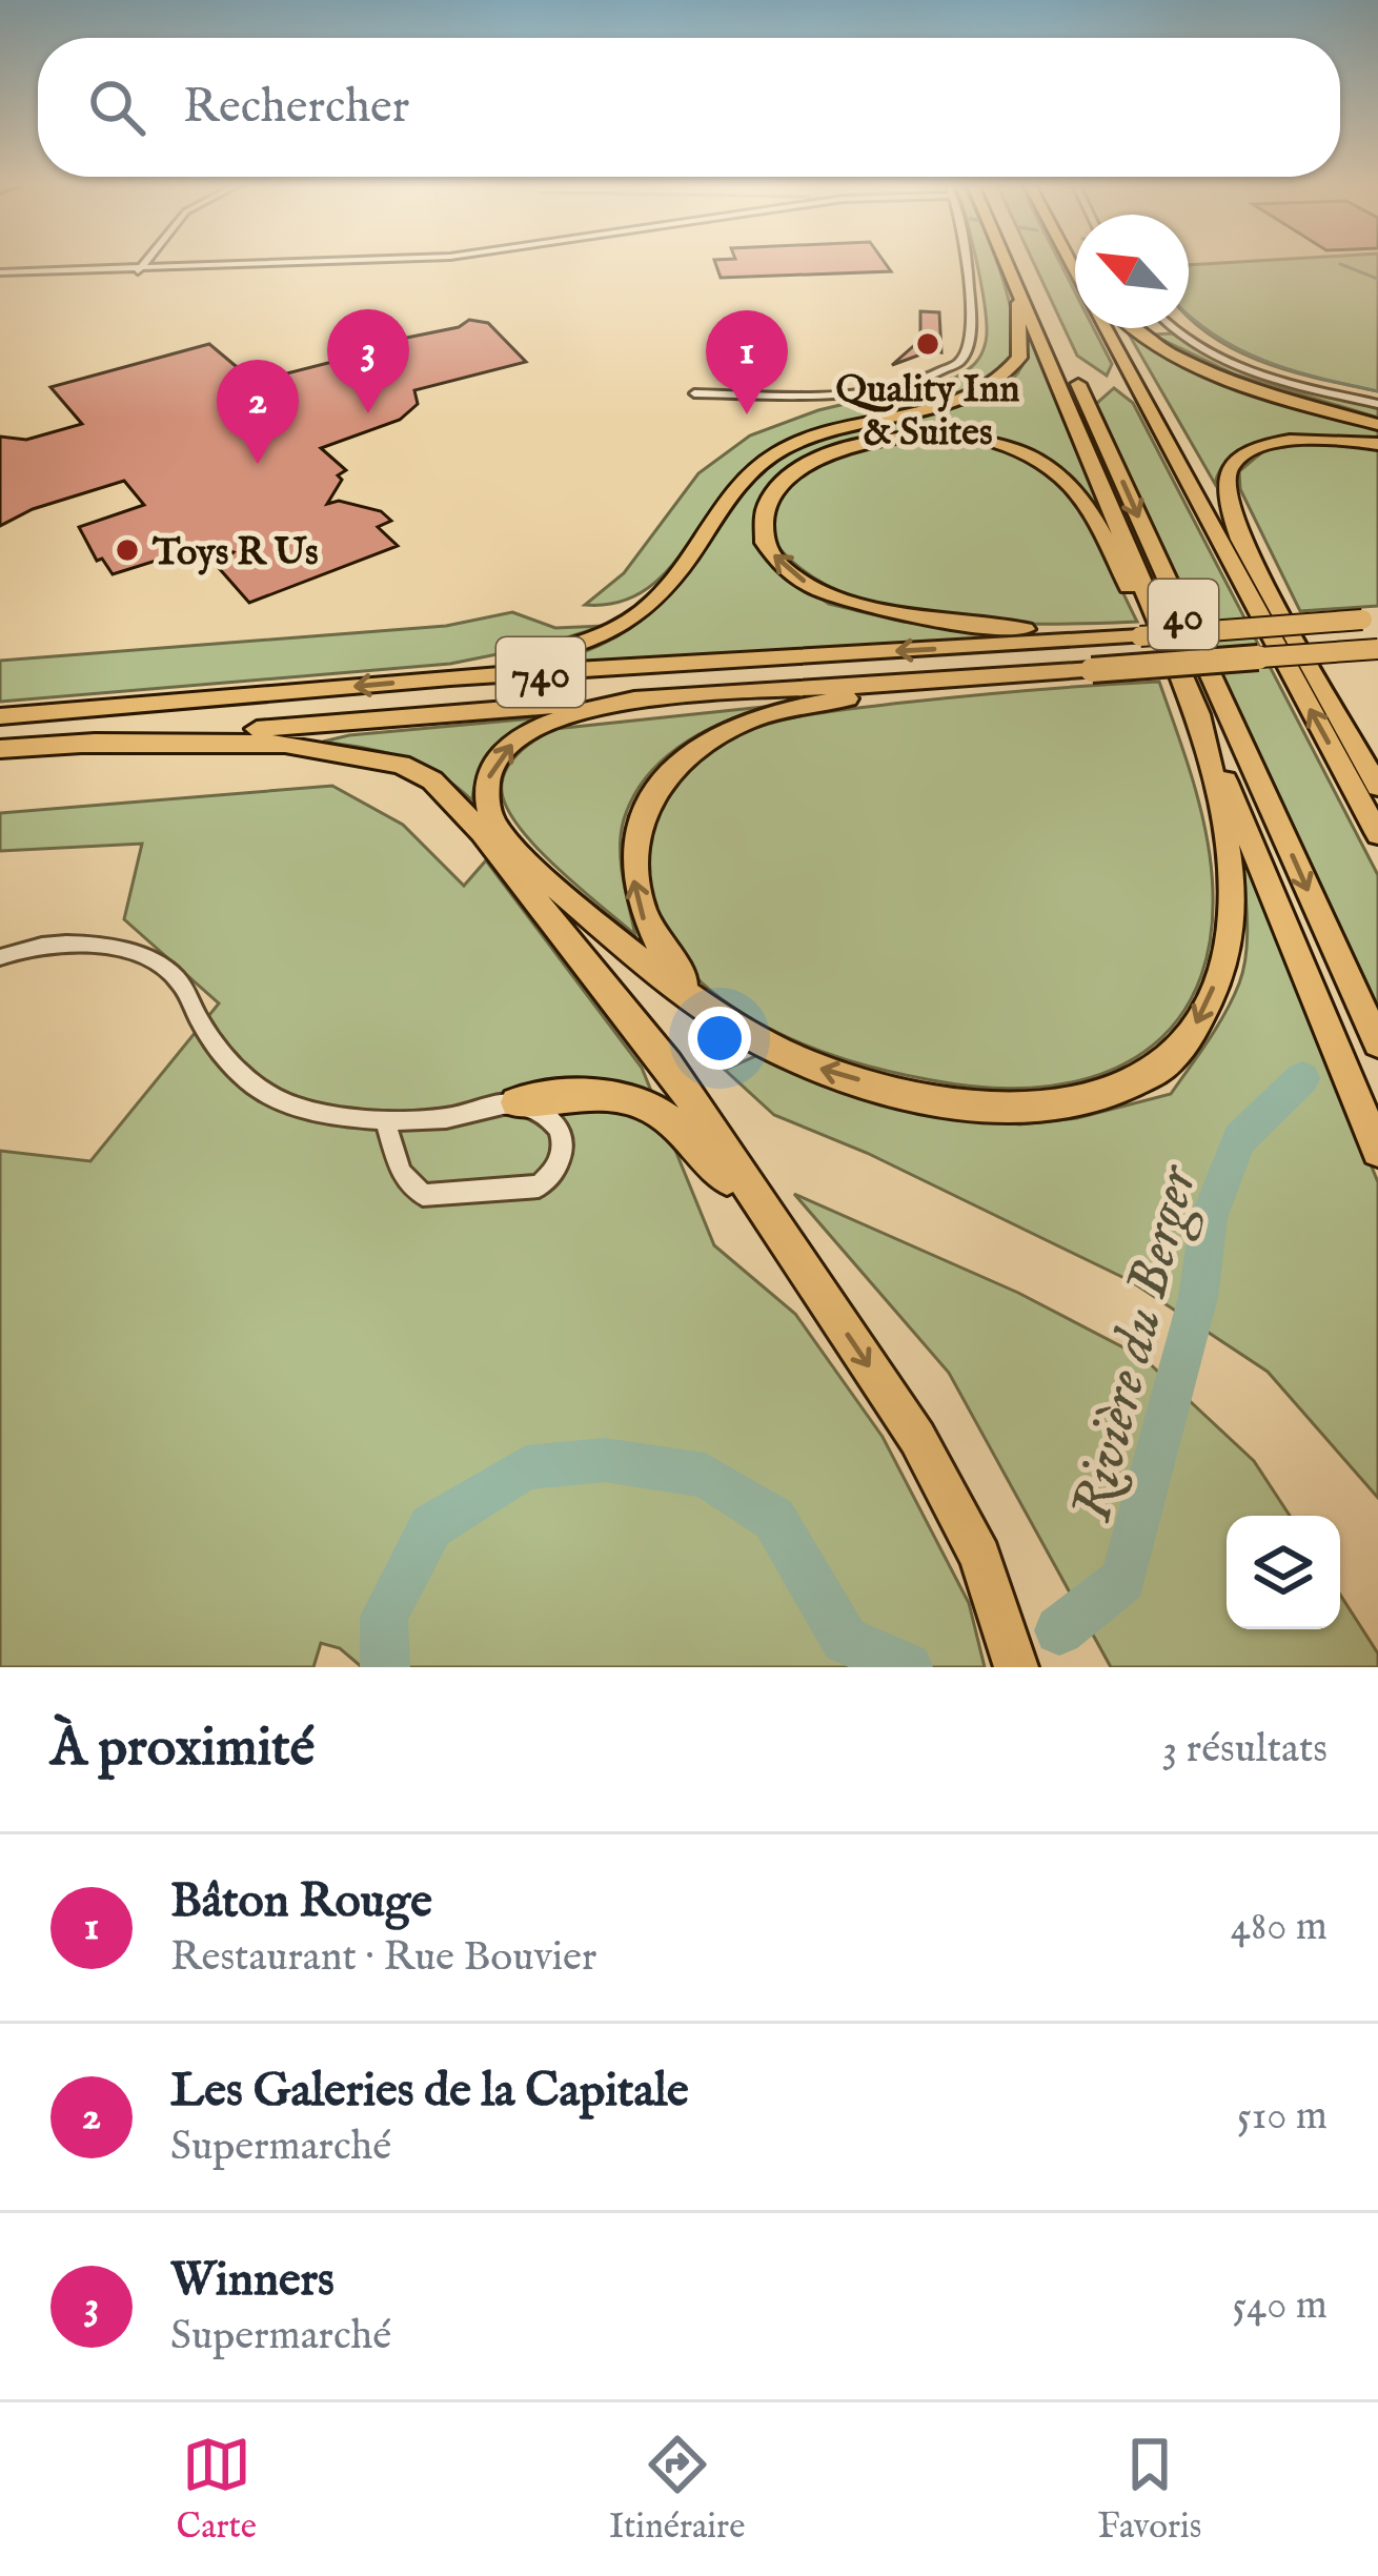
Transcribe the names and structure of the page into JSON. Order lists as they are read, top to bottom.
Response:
{
  "streets": {
    "highway": ["40", "740"]
  },
  "water": ["Rivière du Berger"],
  "places": ["Quality Inn & Suites", "Toys R Us"],
  "north": "top left",
  "page": {
    "search": "Rechercher",
    "pins": ["3", "1", "2"],
    "heading": ["À proximité", "3 résultats"],
    "list": [
      {
        "mark": "1",
        "name": "Bâton Rouge",
        "note": "Restaurant · Rue Bouvier",
        "value": "480 m"
      },
      {
        "mark": "2",
        "name": "Les Galeries de la Capitale",
        "note": "Supermarché",
        "value": "510 m"
      },
      {
        "mark": "3",
        "name": "Winners",
        "note": "Supermarché",
        "value": "540 m"
      }
    ],
    "nav": ["Carte", "Itinéraire", "Favoris"]
  }
}
